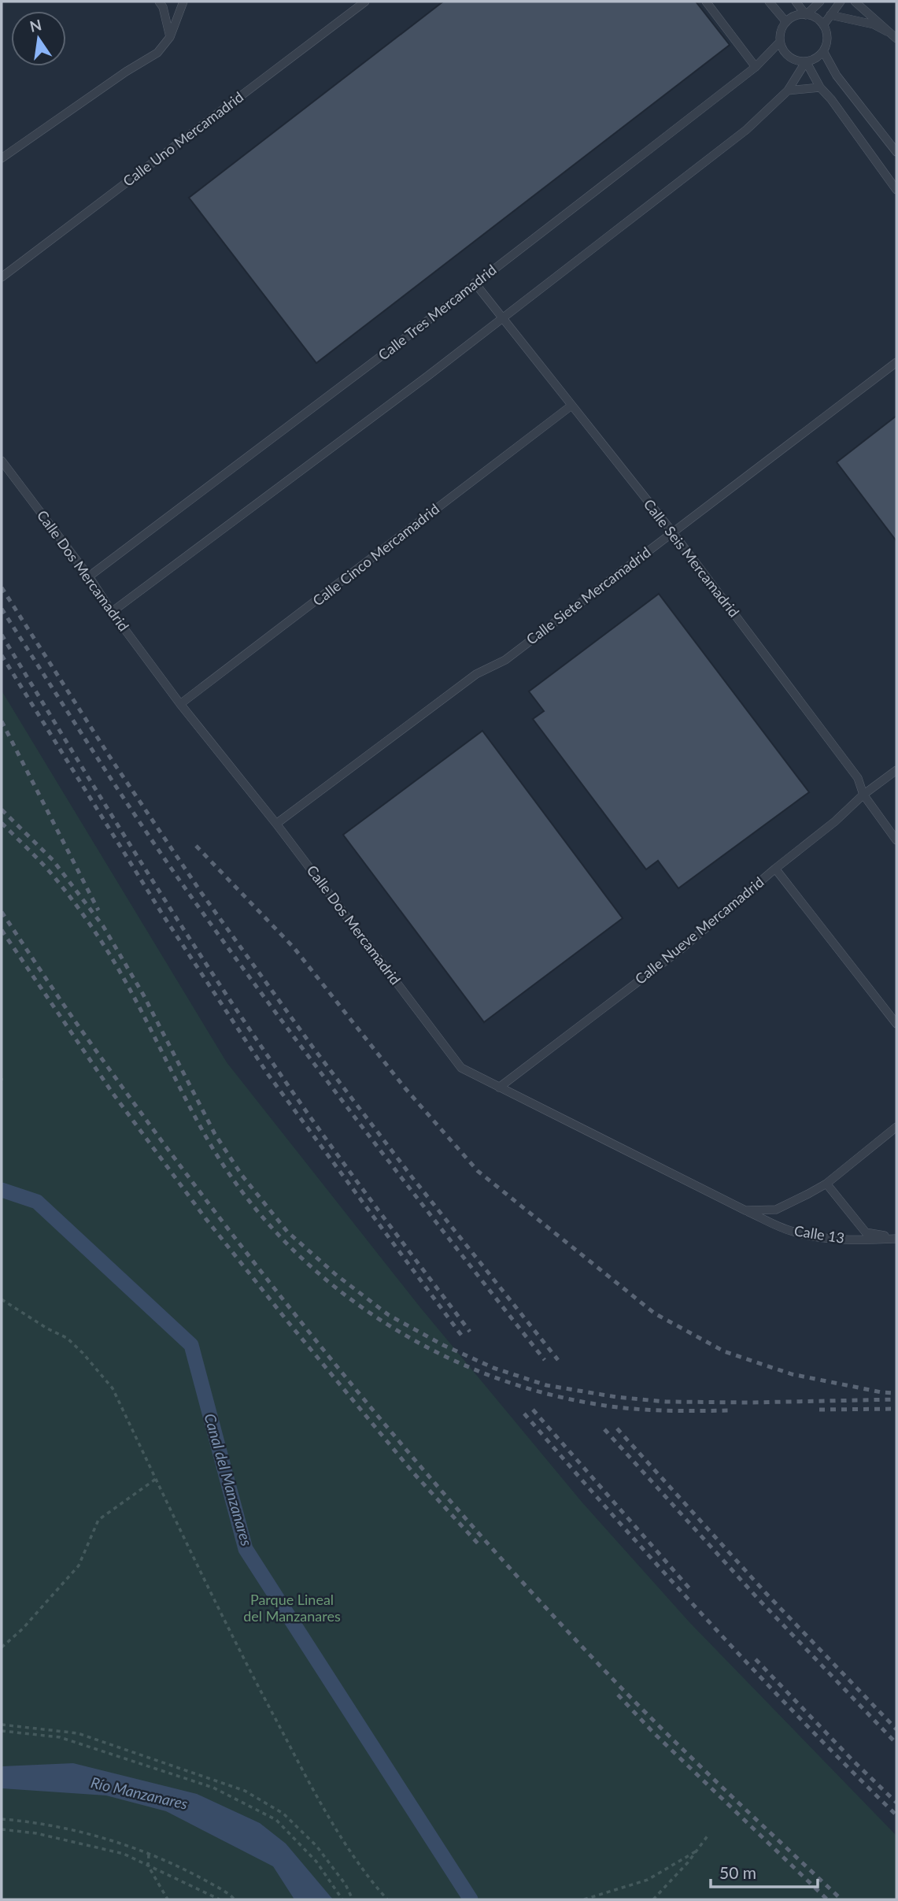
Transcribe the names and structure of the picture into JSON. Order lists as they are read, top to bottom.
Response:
{
  "streets": {
    "lane": [
      "Calle Uno Mercamadrid",
      "Calle Tres Mercamadrid",
      "Calle Cinco Mercamadrid",
      "Calle Seis Mercamadrid",
      "Calle Dos Mercamadrid",
      "Calle Siete Mercamadrid",
      "Calle Nueve Mercamadrid",
      "Calle 13"
    ]
  },
  "crossings": [
    ["Calle Tres Mercamadrid", "Calle Seis Mercamadrid"],
    ["Calle Tres Mercamadrid", "Calle Dos Mercamadrid"],
    ["Calle Cinco Mercamadrid", "Calle Seis Mercamadrid"],
    ["Calle Cinco Mercamadrid", "Calle Dos Mercamadrid"],
    ["Calle Seis Mercamadrid", "Calle Siete Mercamadrid"],
    ["Calle Seis Mercamadrid", "Calle Nueve Mercamadrid"],
    ["Calle Dos Mercamadrid", "Calle Siete Mercamadrid"],
    ["Calle Dos Mercamadrid", "Calle Nueve Mercamadrid"],
    ["Calle Dos Mercamadrid", "Calle 13"]
  ],
  "water": ["Canal del Manzanares", "Río Manzanares"],
  "parks": ["Parque Lineal del Manzanares"],
  "scale_bar": "50 m",
  "north": "top"
}
